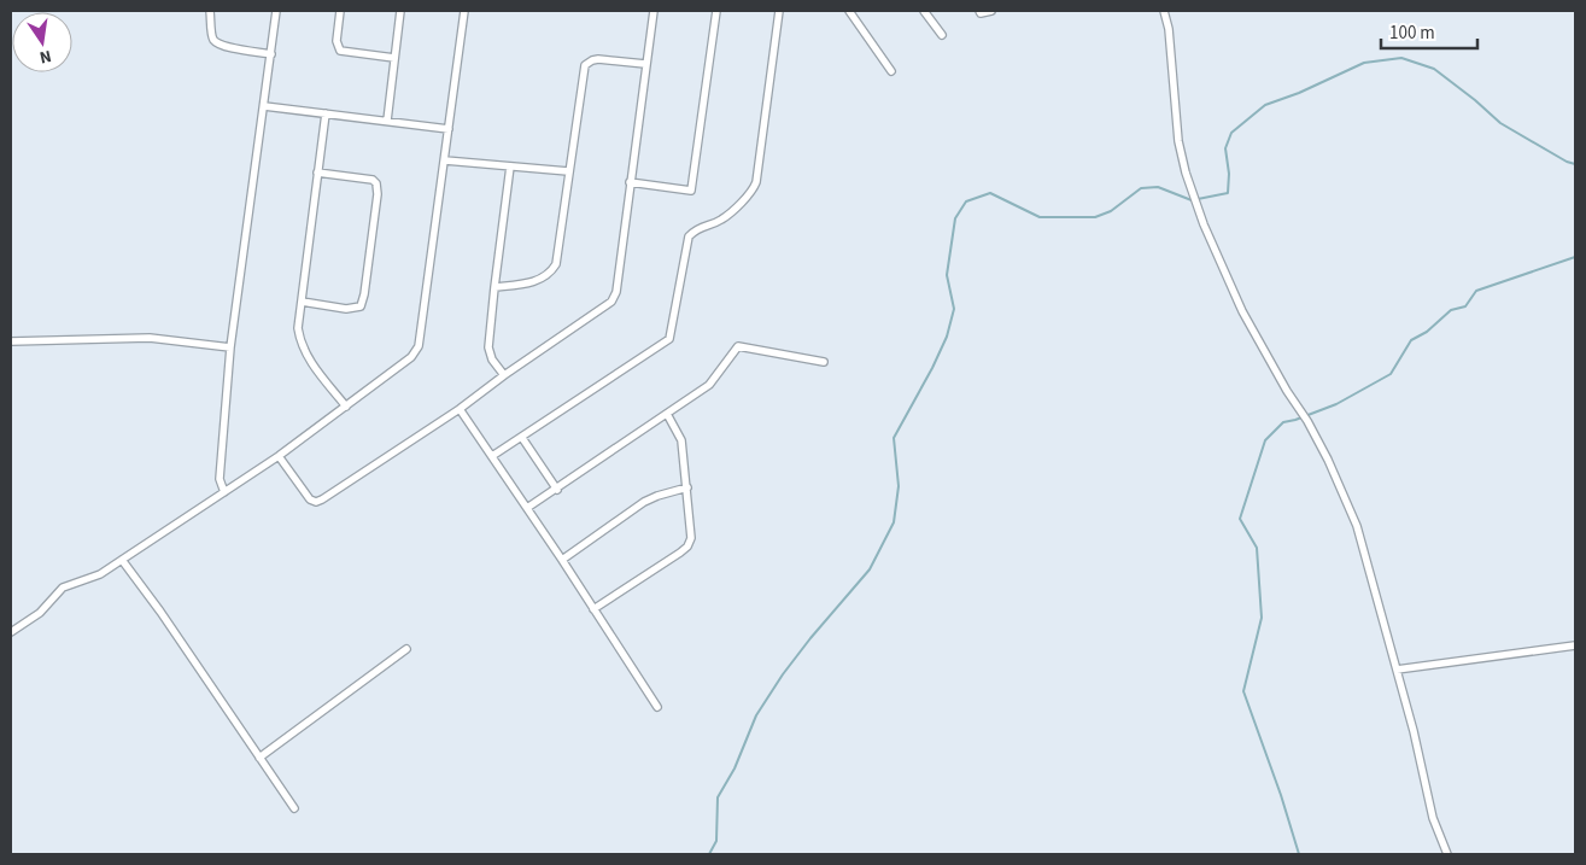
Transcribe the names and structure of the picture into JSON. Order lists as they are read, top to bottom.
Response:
{
  "scale_bar": "100 m",
  "north": "bottom"
}
